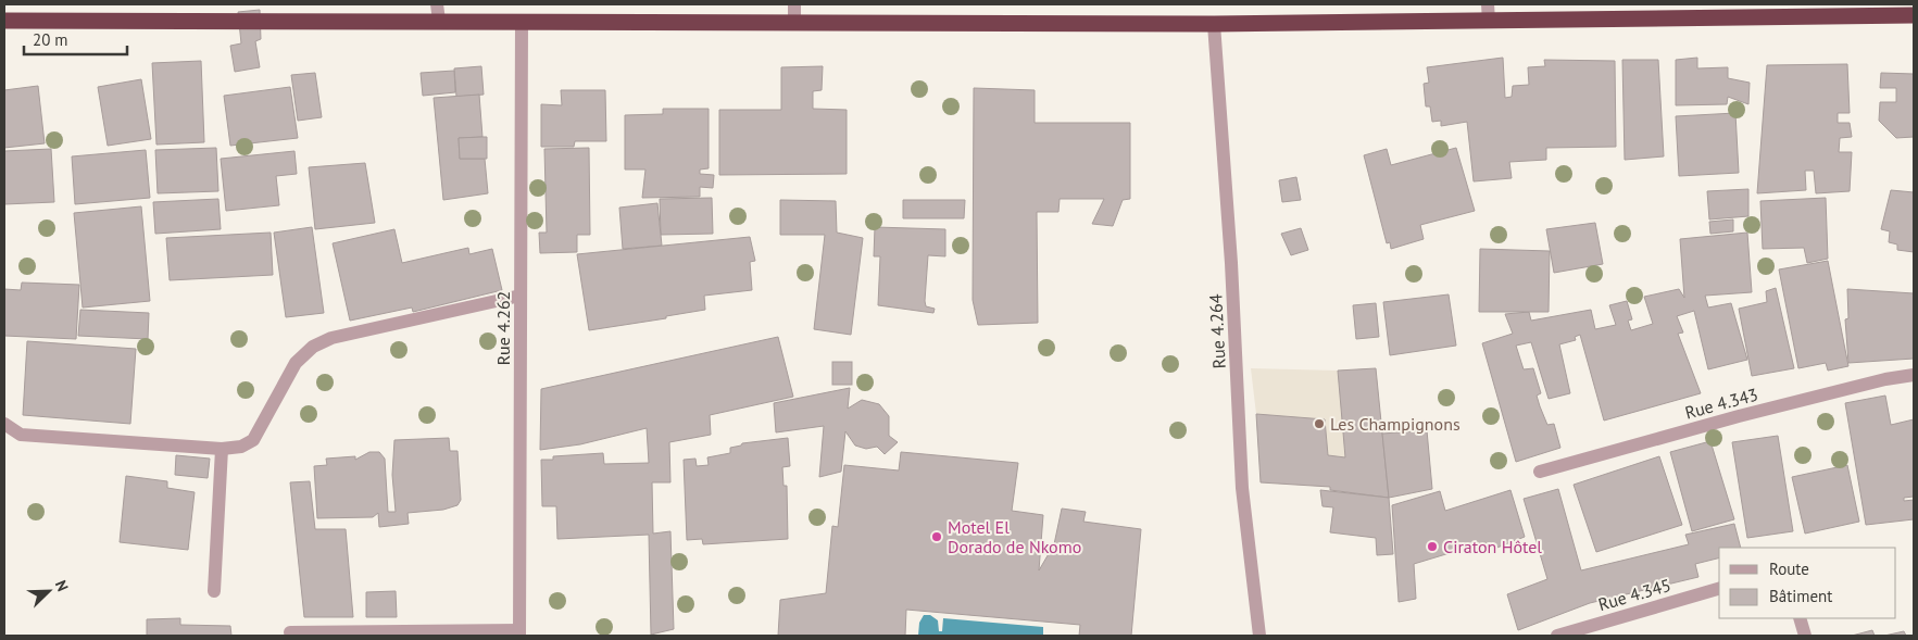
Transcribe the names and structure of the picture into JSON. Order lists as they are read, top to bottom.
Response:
{
  "streets": {
    "street": [
      "Rue 4.262",
      "Rue 4.264",
      "Rue 4.343",
      "Rue 4.345"
    ]
  },
  "places": ["Les Champignons", "Motel El Dorado de Nkomo", "Ciraton Hôtel"],
  "legend": ["Route", "Bâtiment"],
  "scale_bar": "20 m",
  "north": "top right"
}
